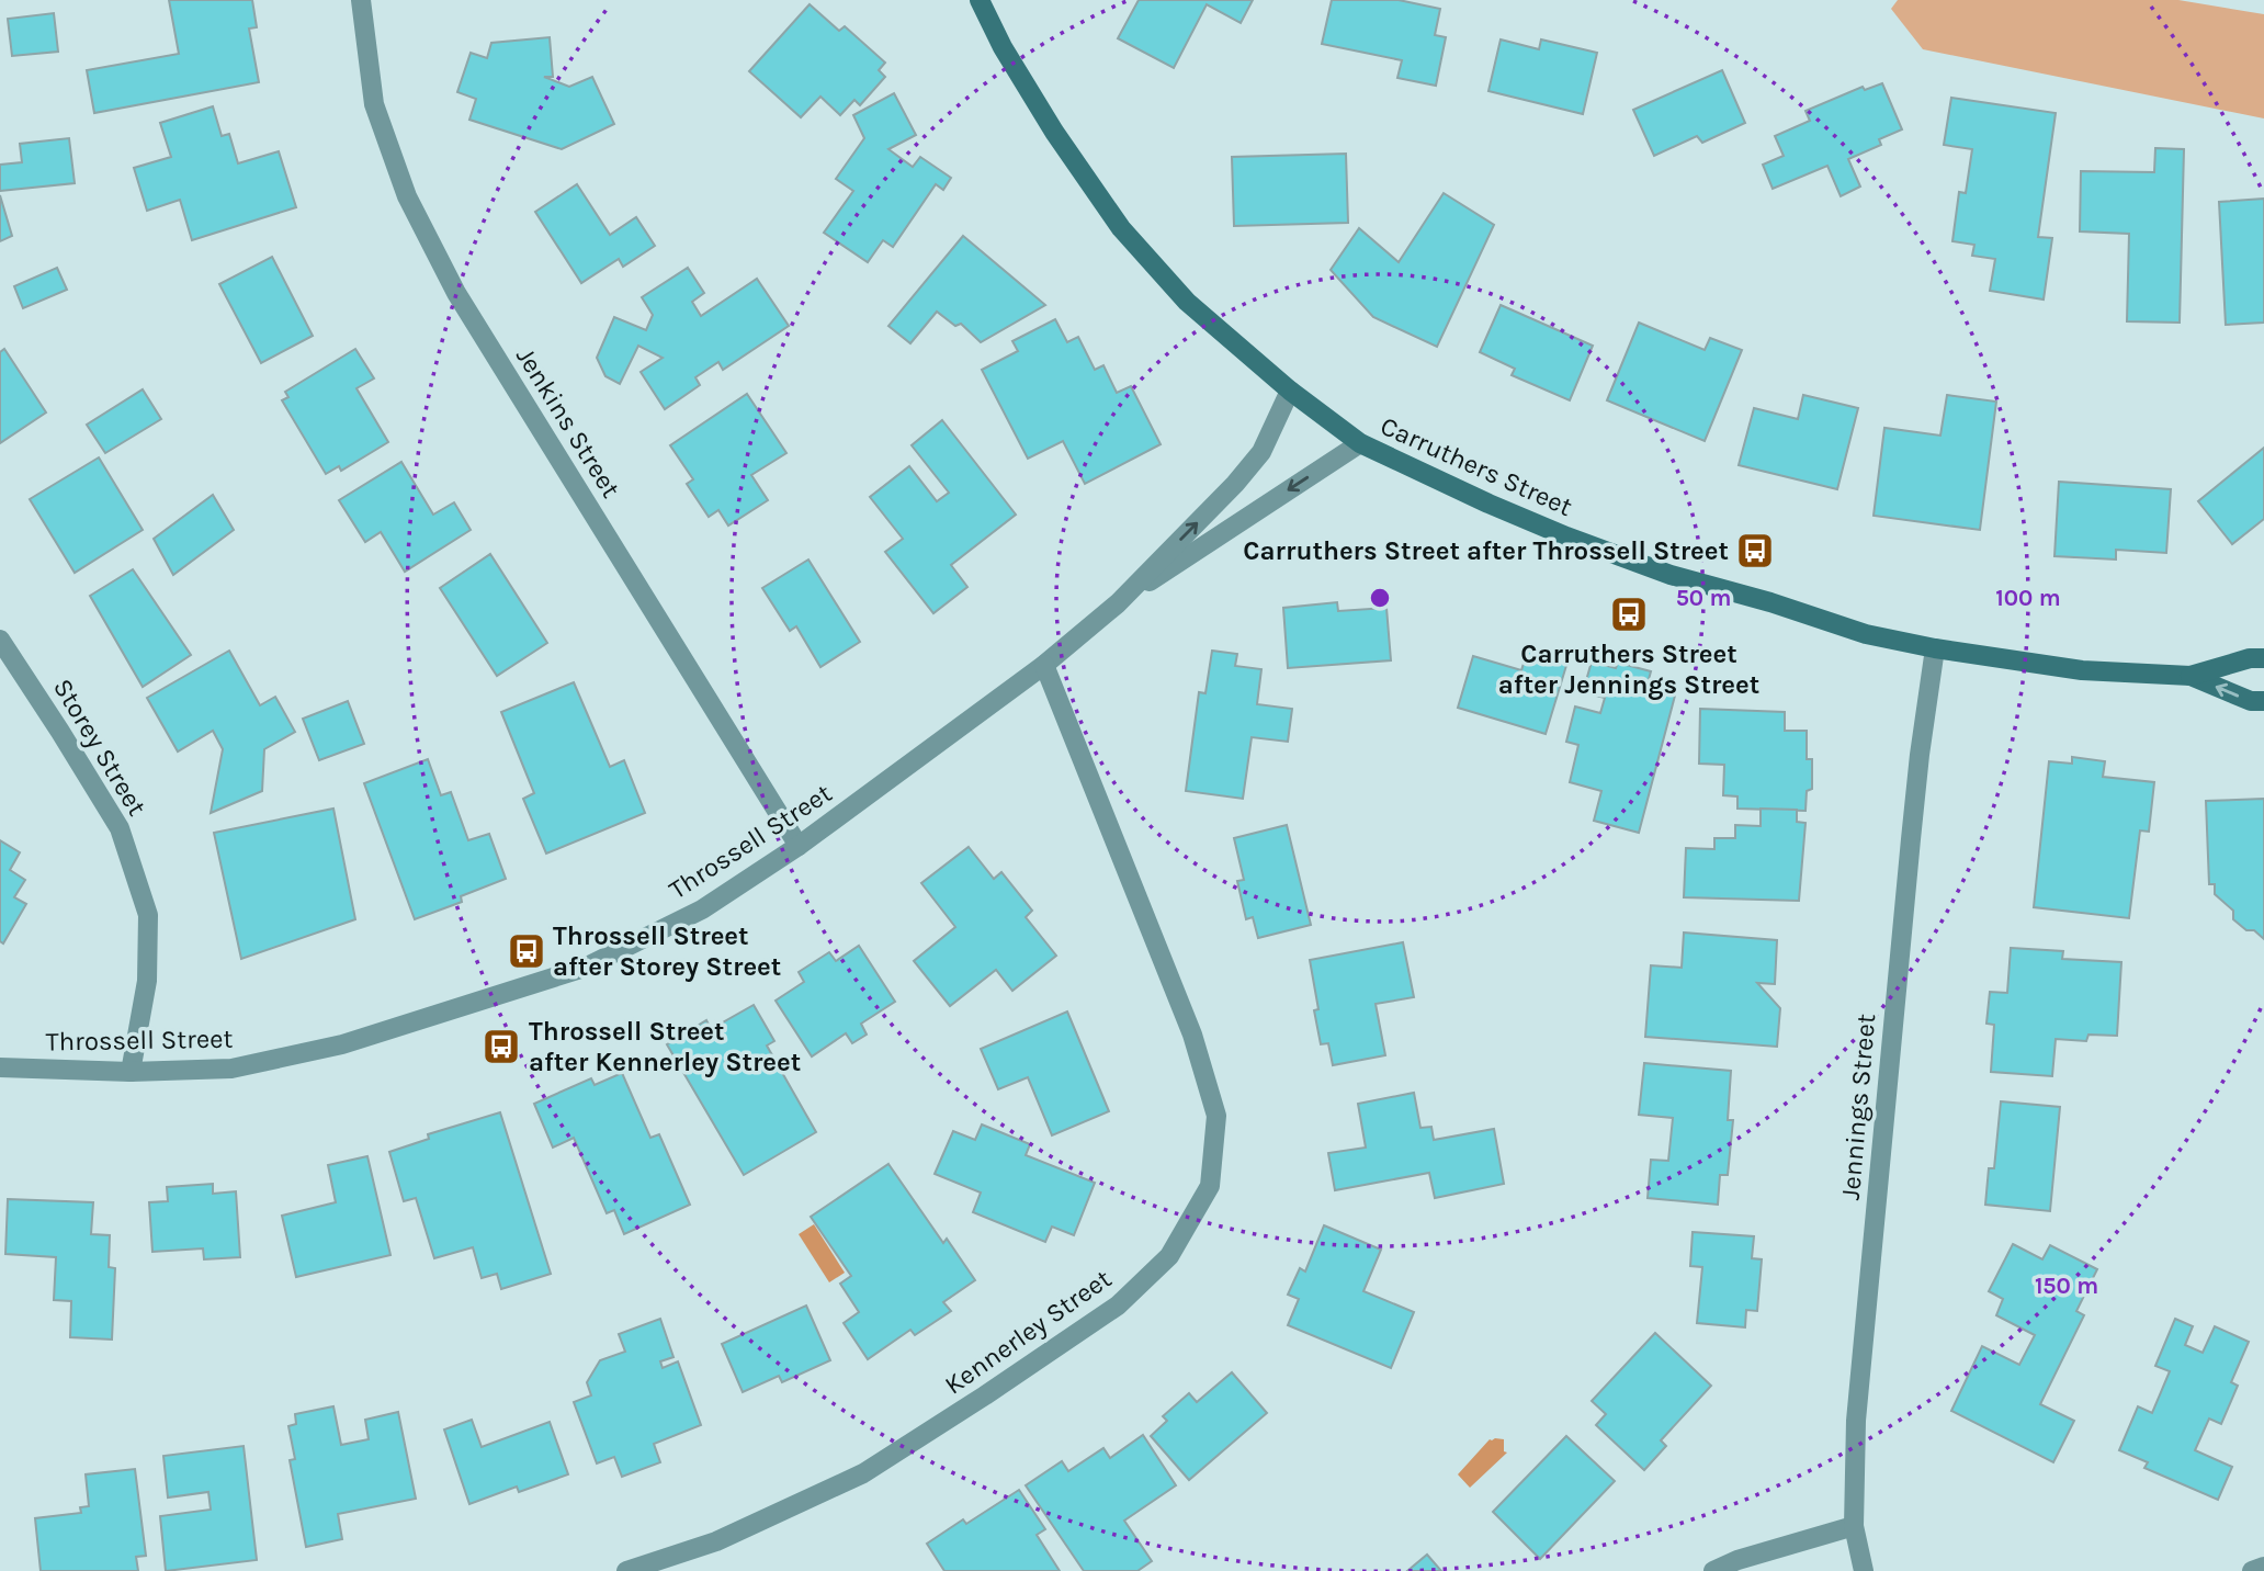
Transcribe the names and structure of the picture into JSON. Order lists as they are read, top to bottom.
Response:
{
  "streets": {
    "main road": ["Carruthers Street"],
    "street": [
      "Jenkins Street",
      "Storey Street",
      "Throssell Street",
      "Jennings Street",
      "Kennerley Street"
    ]
  },
  "crossings": [
    ["Jenkins Street", "Throssell Street"],
    ["Carruthers Street", "Throssell Street"],
    ["Carruthers Street", "Jennings Street"],
    ["Storey Street", "Throssell Street"],
    ["Throssell Street", "Kennerley Street"]
  ],
  "places": {
    "bus stop": [
      "Carruthers Street after Throssell Street",
      "Carruthers Street after Jennings Street",
      "Throssell Street after Storey Street",
      "Throssell Street after Kennerley Street"
    ]
  },
  "rings": ["50 m", "100 m", "150 m"]
}
